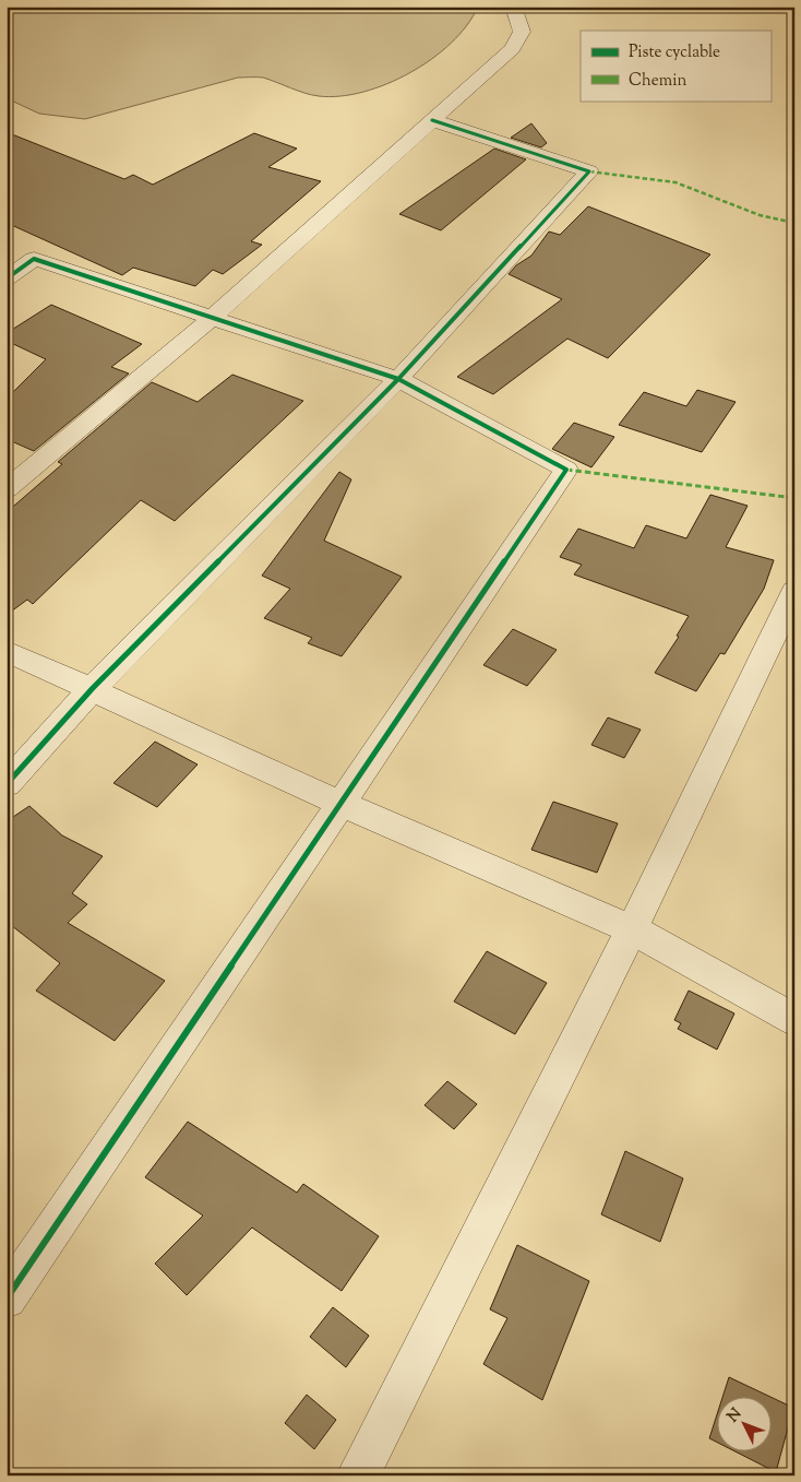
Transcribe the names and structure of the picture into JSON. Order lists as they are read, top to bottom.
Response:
{
  "legend": ["Piste cyclable", "Chemin"],
  "north": "top left"
}
